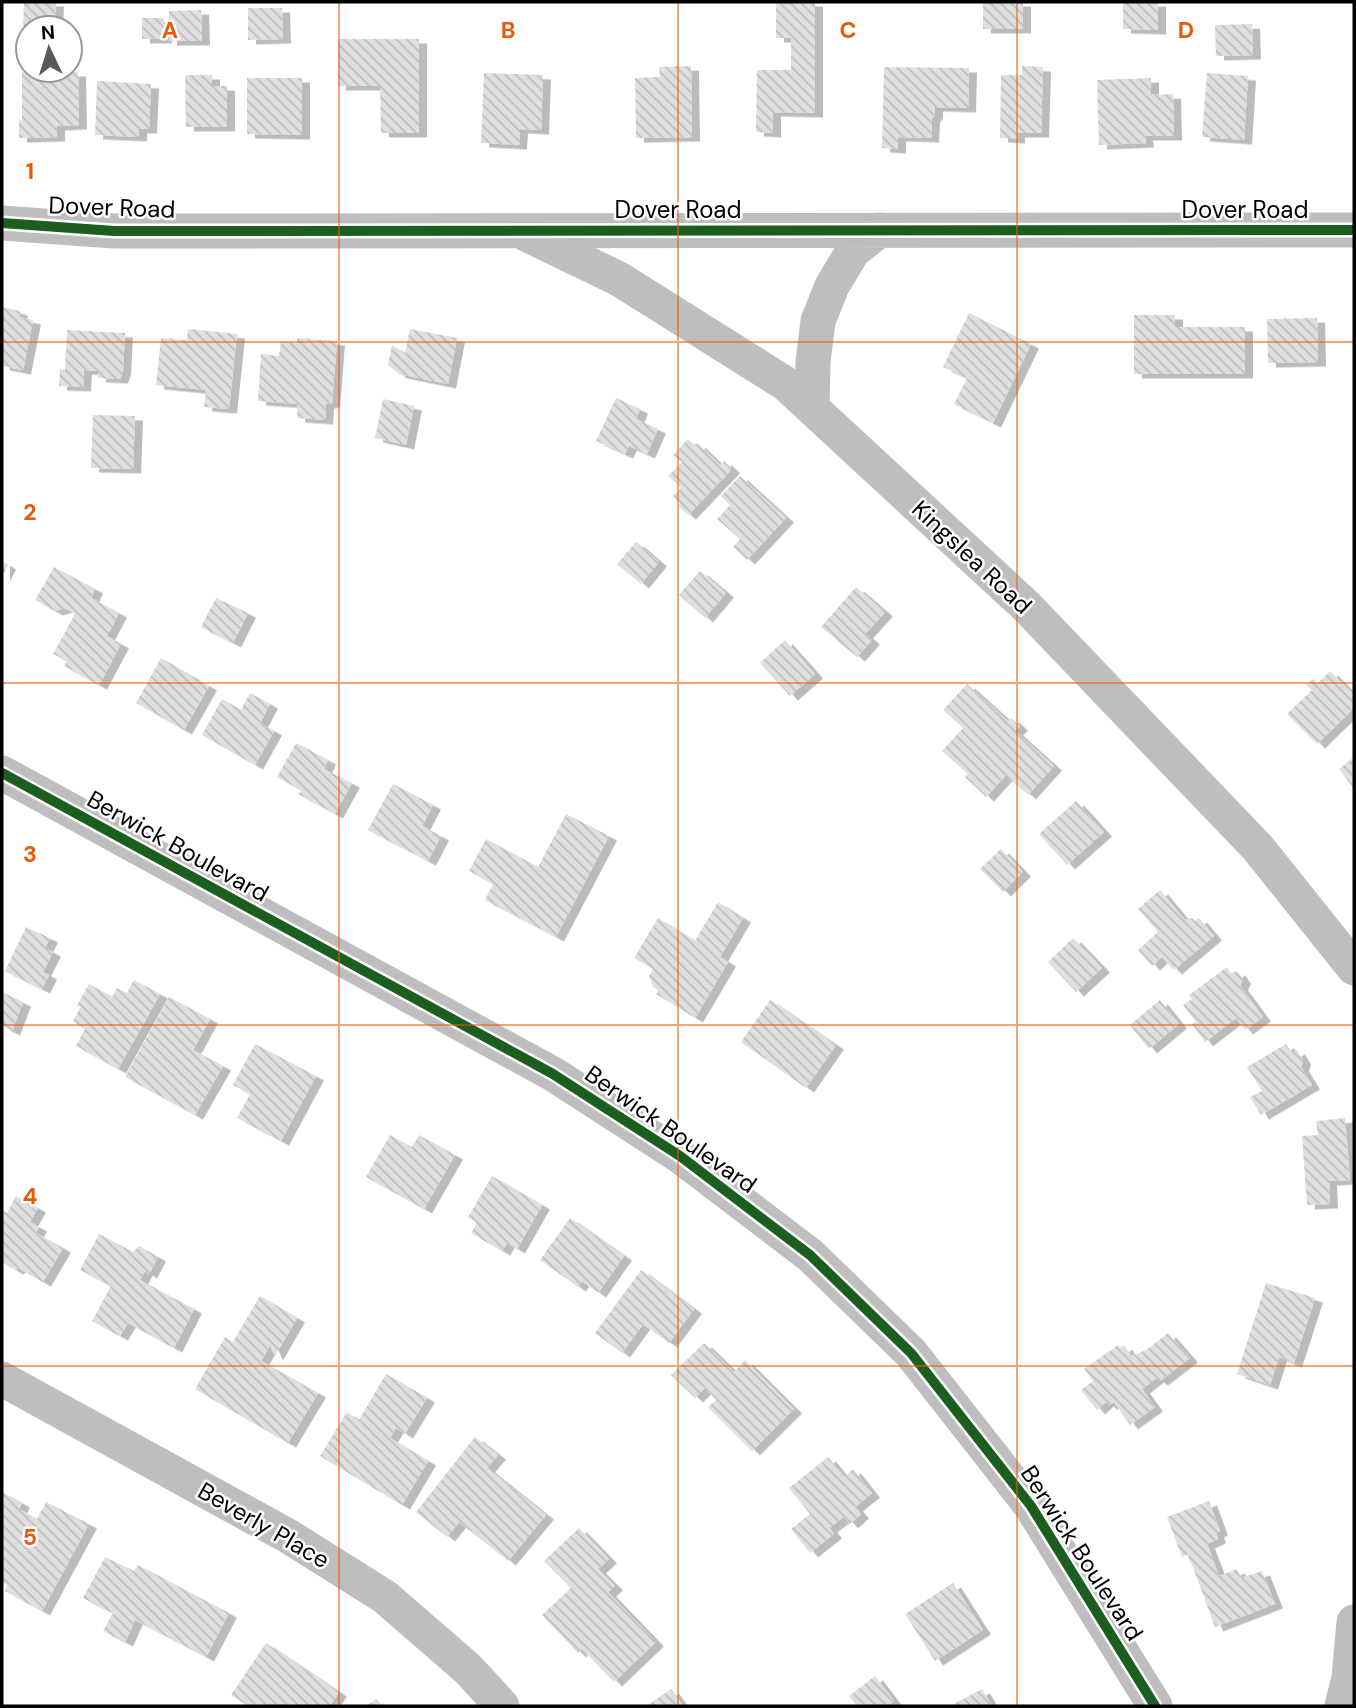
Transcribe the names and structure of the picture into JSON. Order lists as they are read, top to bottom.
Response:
{
  "streets": {
    "street": [
      "Dover Road",
      "Kingslea Road",
      "Berwick Boulevard",
      "Beverly Place"
    ]
  },
  "crossings": [
    ["Dover Road", "Kingslea Road"]
  ],
  "north": "top",
  "grid": {
    "columns": [
      "A",
      "B",
      "C",
      "D"
    ],
    "rows": [
      "1",
      "2",
      "3",
      "4",
      "5"
    ]
  }
}
